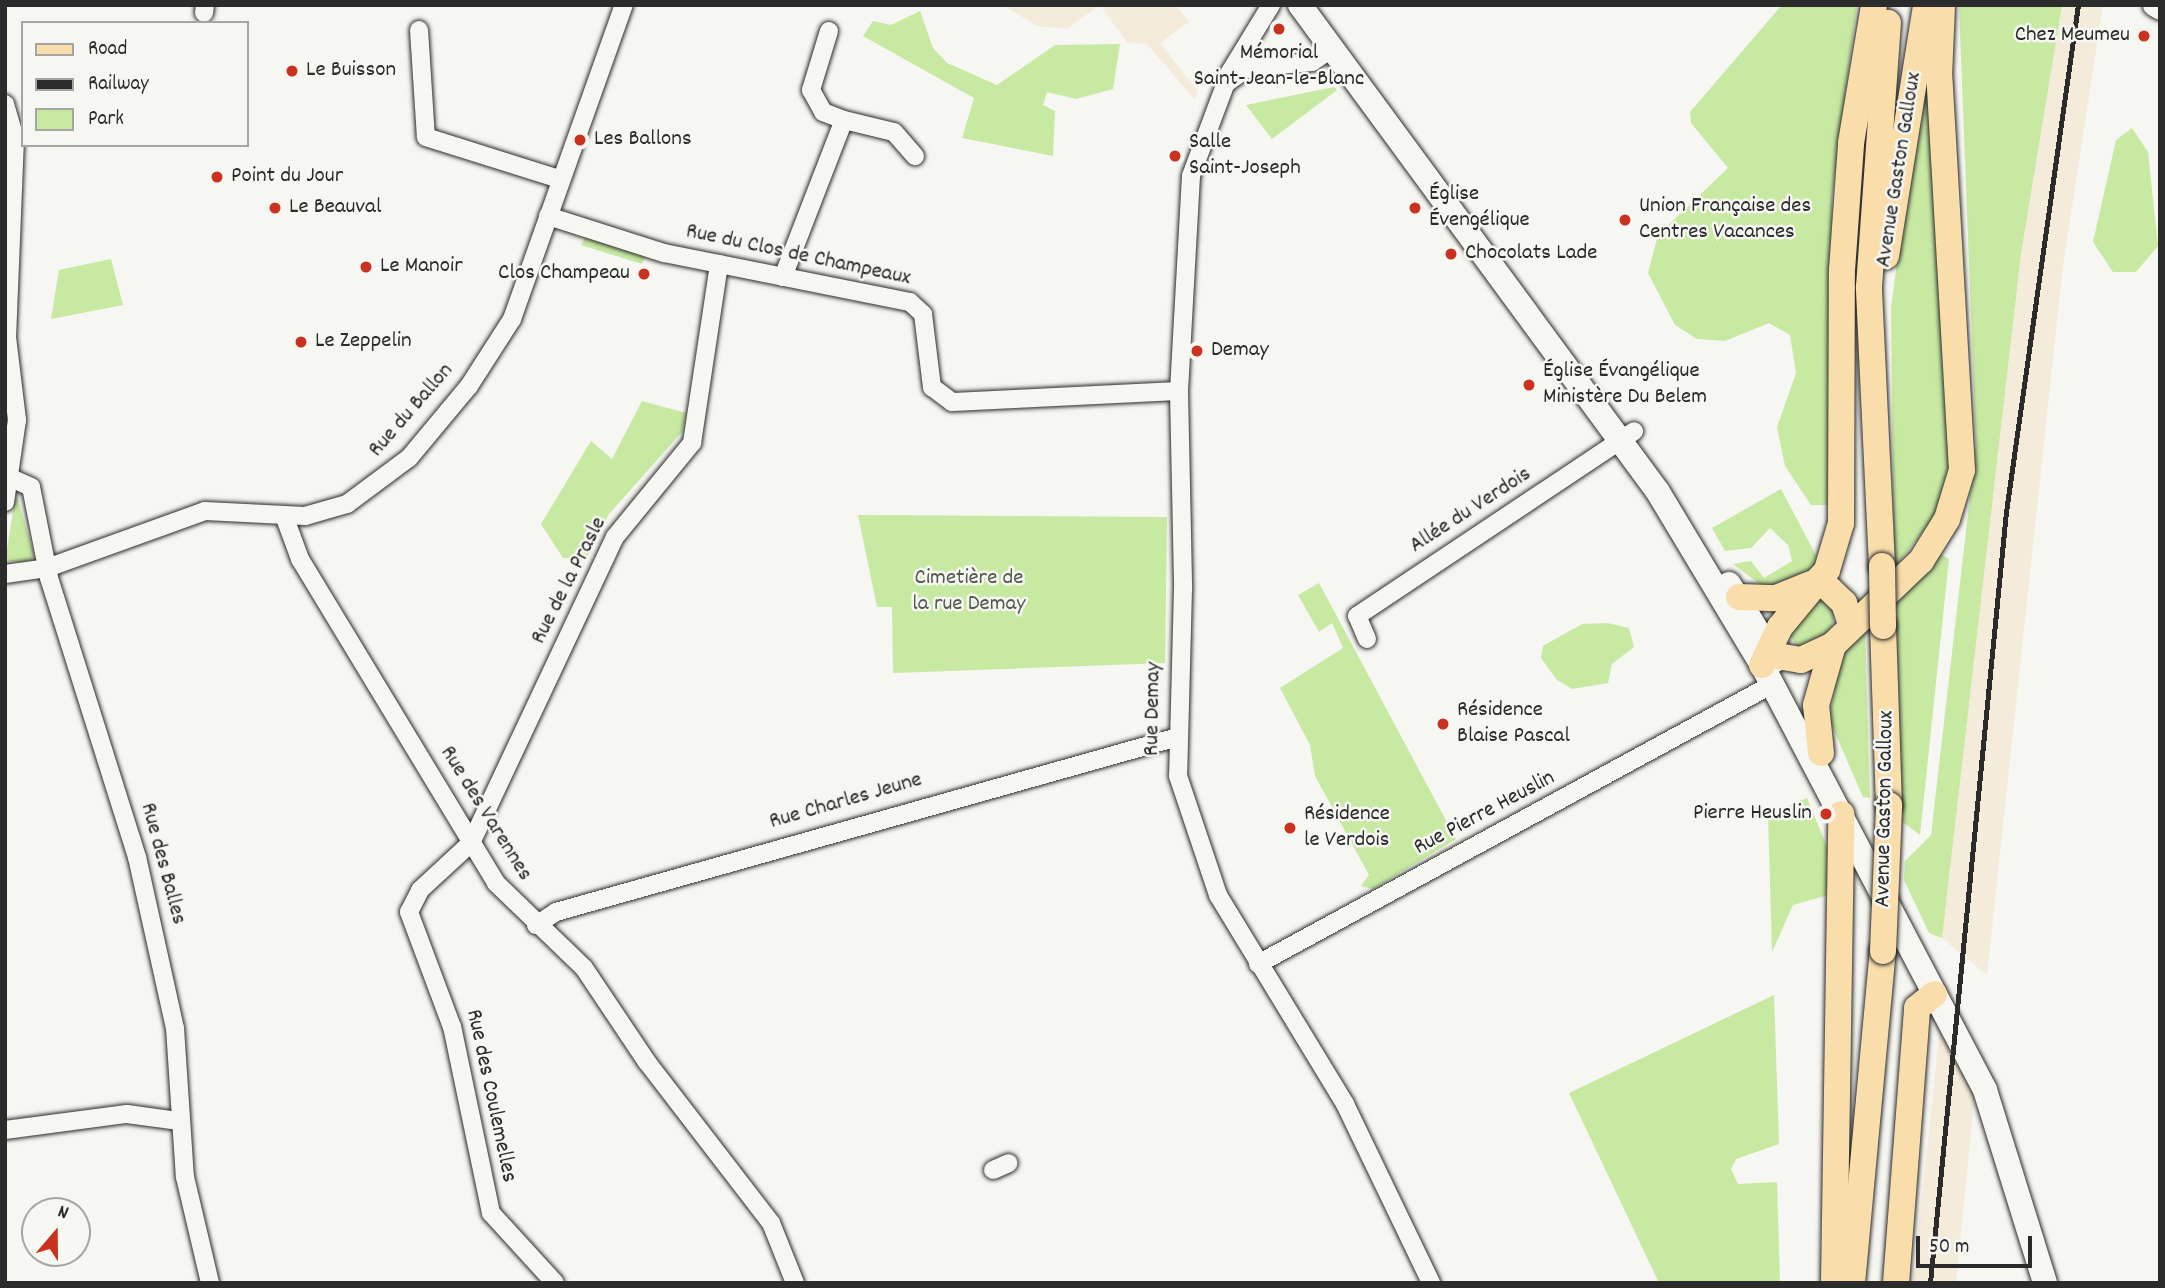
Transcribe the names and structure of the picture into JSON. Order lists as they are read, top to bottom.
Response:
{
  "streets": {
    "main road": ["Avenue Gaston Galloux"],
    "street": [
      "Rue du Clos de Champeaux",
      "Rue du Ballon",
      "Allée du Verdois",
      "Rue de la Prasle",
      "Rue Demay",
      "Rue Charles Jeune",
      "Rue des Varennes",
      "Rue Pierre Heuslin",
      "Rue des Balles",
      "Rue des Coulemelles"
    ]
  },
  "crossings": [
    ["Rue du Clos de Champeaux", "Rue du Ballon"],
    ["Rue du Clos de Champeaux", "Rue de la Prasle"],
    ["Rue du Clos de Champeaux", "Rue Demay"],
    ["Rue du Ballon", "Rue des Varennes"],
    ["Rue du Ballon", "Rue des Balles"],
    ["Rue de la Prasle", "Rue des Varennes"],
    ["Rue de la Prasle", "Rue des Coulemelles"],
    ["Rue Demay", "Rue Charles Jeune"],
    ["Rue Demay", "Rue Pierre Heuslin"],
    ["Rue Charles Jeune", "Rue des Varennes"],
    ["Rue des Varennes", "Rue des Coulemelles"]
  ],
  "parks": ["Cimetière de la rue Demay"],
  "places": [
    "Mémorial Saint-Jean-le-Blanc",
    "Chez Meumeu",
    "Le Buisson",
    "Les Ballons",
    "Salle Saint-Joseph",
    "Point du Jour",
    "Le Beauval",
    "Église Évengélique",
    "Union Française des Centres Vacances",
    "Chocolats Lade",
    "Le Manoir",
    "Clos Champeau",
    "Le Zeppelin",
    "Demay",
    "Église Évangélique Ministère Du Belem",
    "Résidence Blaise Pascal",
    "Pierre Heuslin",
    "Résidence le Verdois"
  ],
  "legend": ["Road", "Railway", "Park"],
  "scale_bar": "50 m",
  "north": "top"
}
